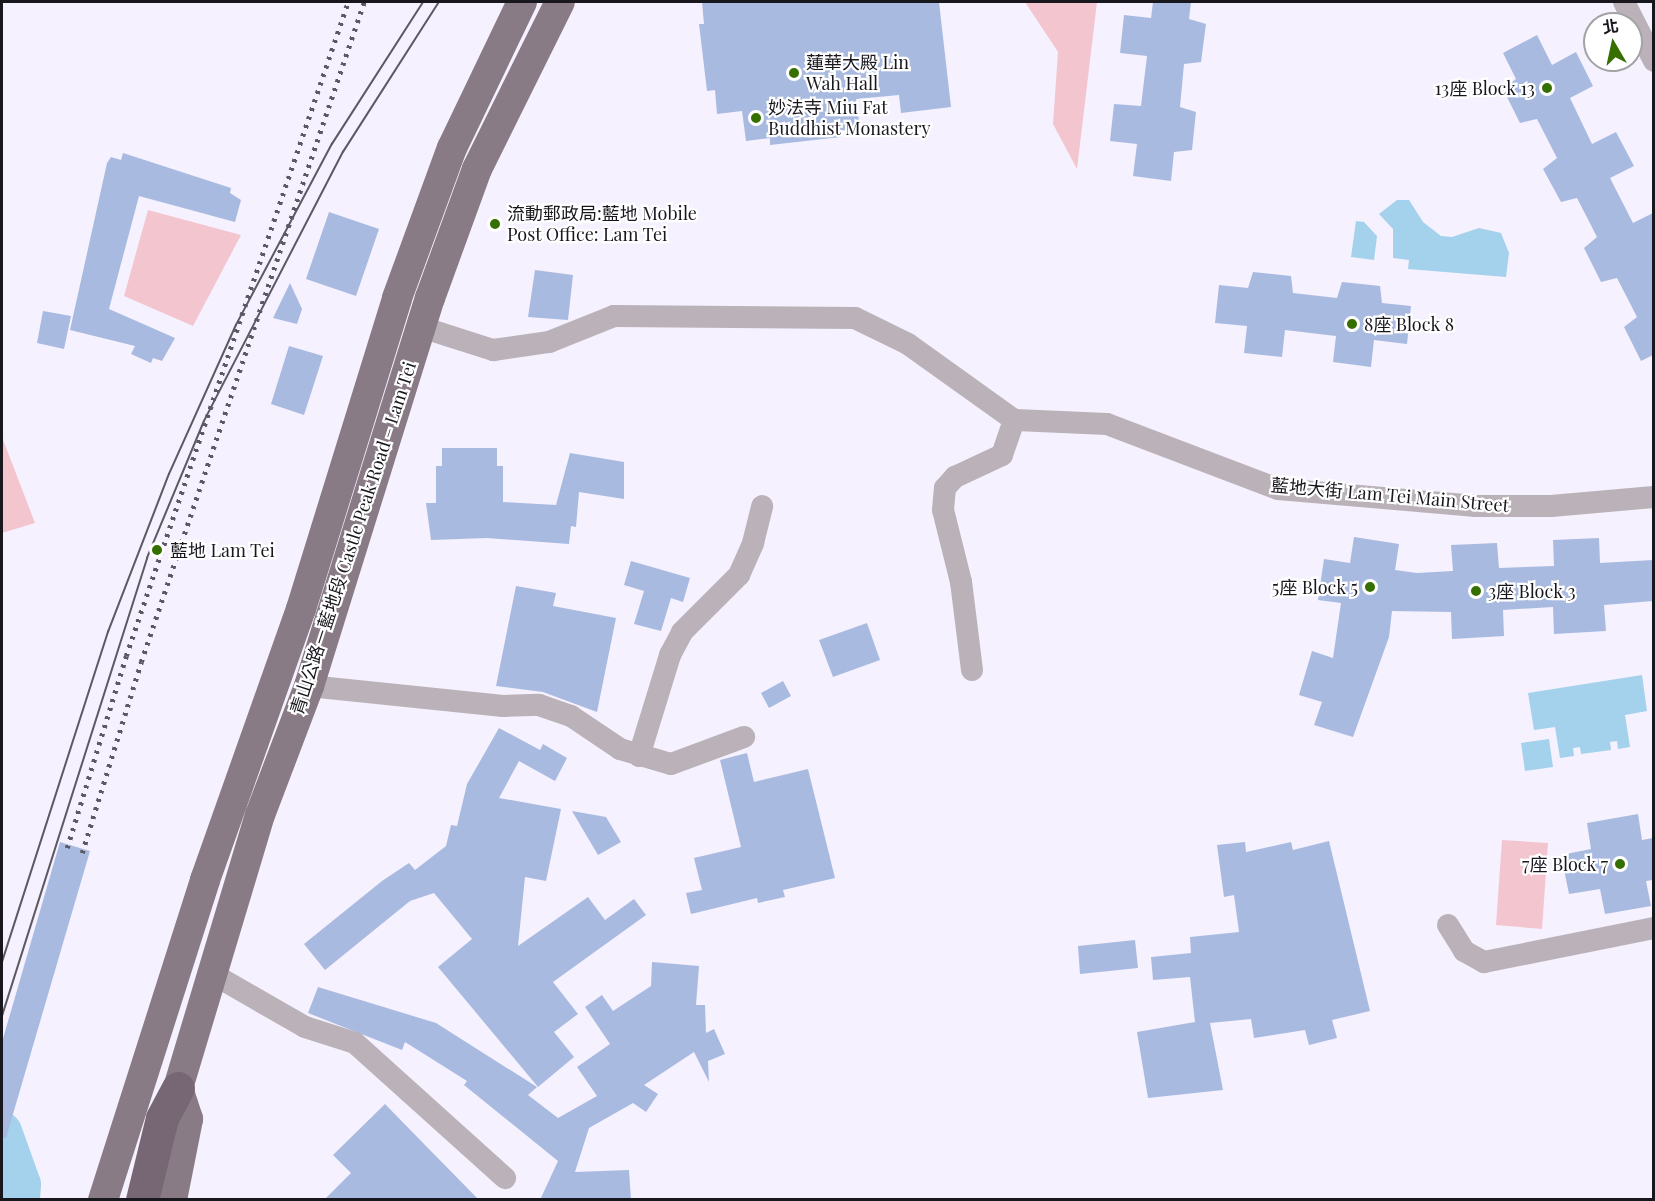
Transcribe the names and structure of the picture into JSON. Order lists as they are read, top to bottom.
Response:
{
  "streets": {
    "main road": ["青山公路－藍地段 Castle Peak Road – Lam Tei"],
    "street": ["藍地大街 Lam Tei Main Street"]
  },
  "places": [
    "蓮華大殿 Lin Wah Hall",
    "13座 Block 13",
    "妙法寺 Miu Fat Buddhist Monastery",
    "流動郵政局:藍地 Mobile Post Office: Lam Tei",
    "8座 Block 8",
    "藍地 Lam Tei",
    "5座 Block 5",
    "3座 Block 3",
    "7座 Block 7"
  ],
  "north": "top"
}
